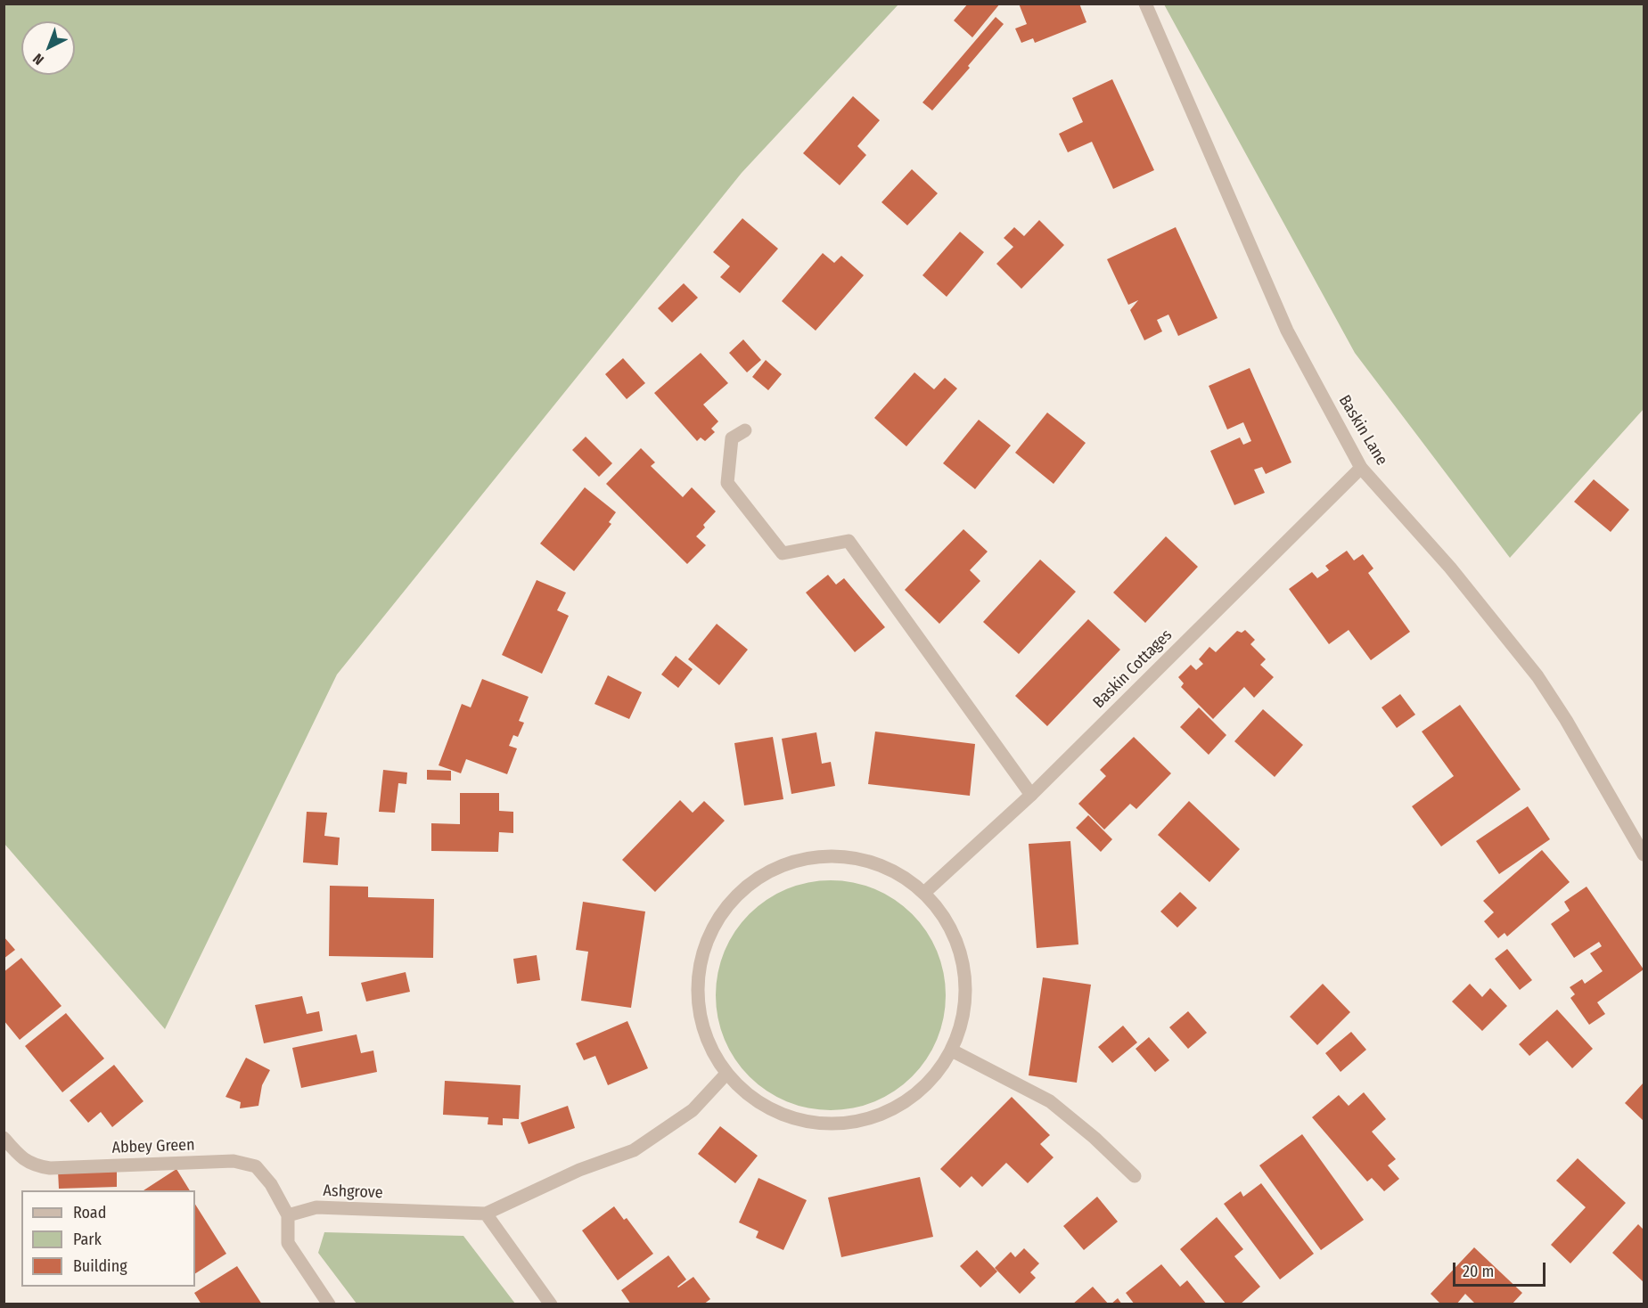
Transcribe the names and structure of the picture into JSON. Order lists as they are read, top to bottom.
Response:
{
  "streets": {
    "street": [
      "Baskin Lane",
      "Baskin Cottages",
      "Abbey Green",
      "Ashgrove"
    ]
  },
  "crossings": [
    ["Baskin Lane", "Baskin Cottages"],
    ["Abbey Green", "Ashgrove"]
  ],
  "legend": ["Road", "Park", "Building"],
  "scale_bar": "20 m",
  "north": "bottom left"
}
